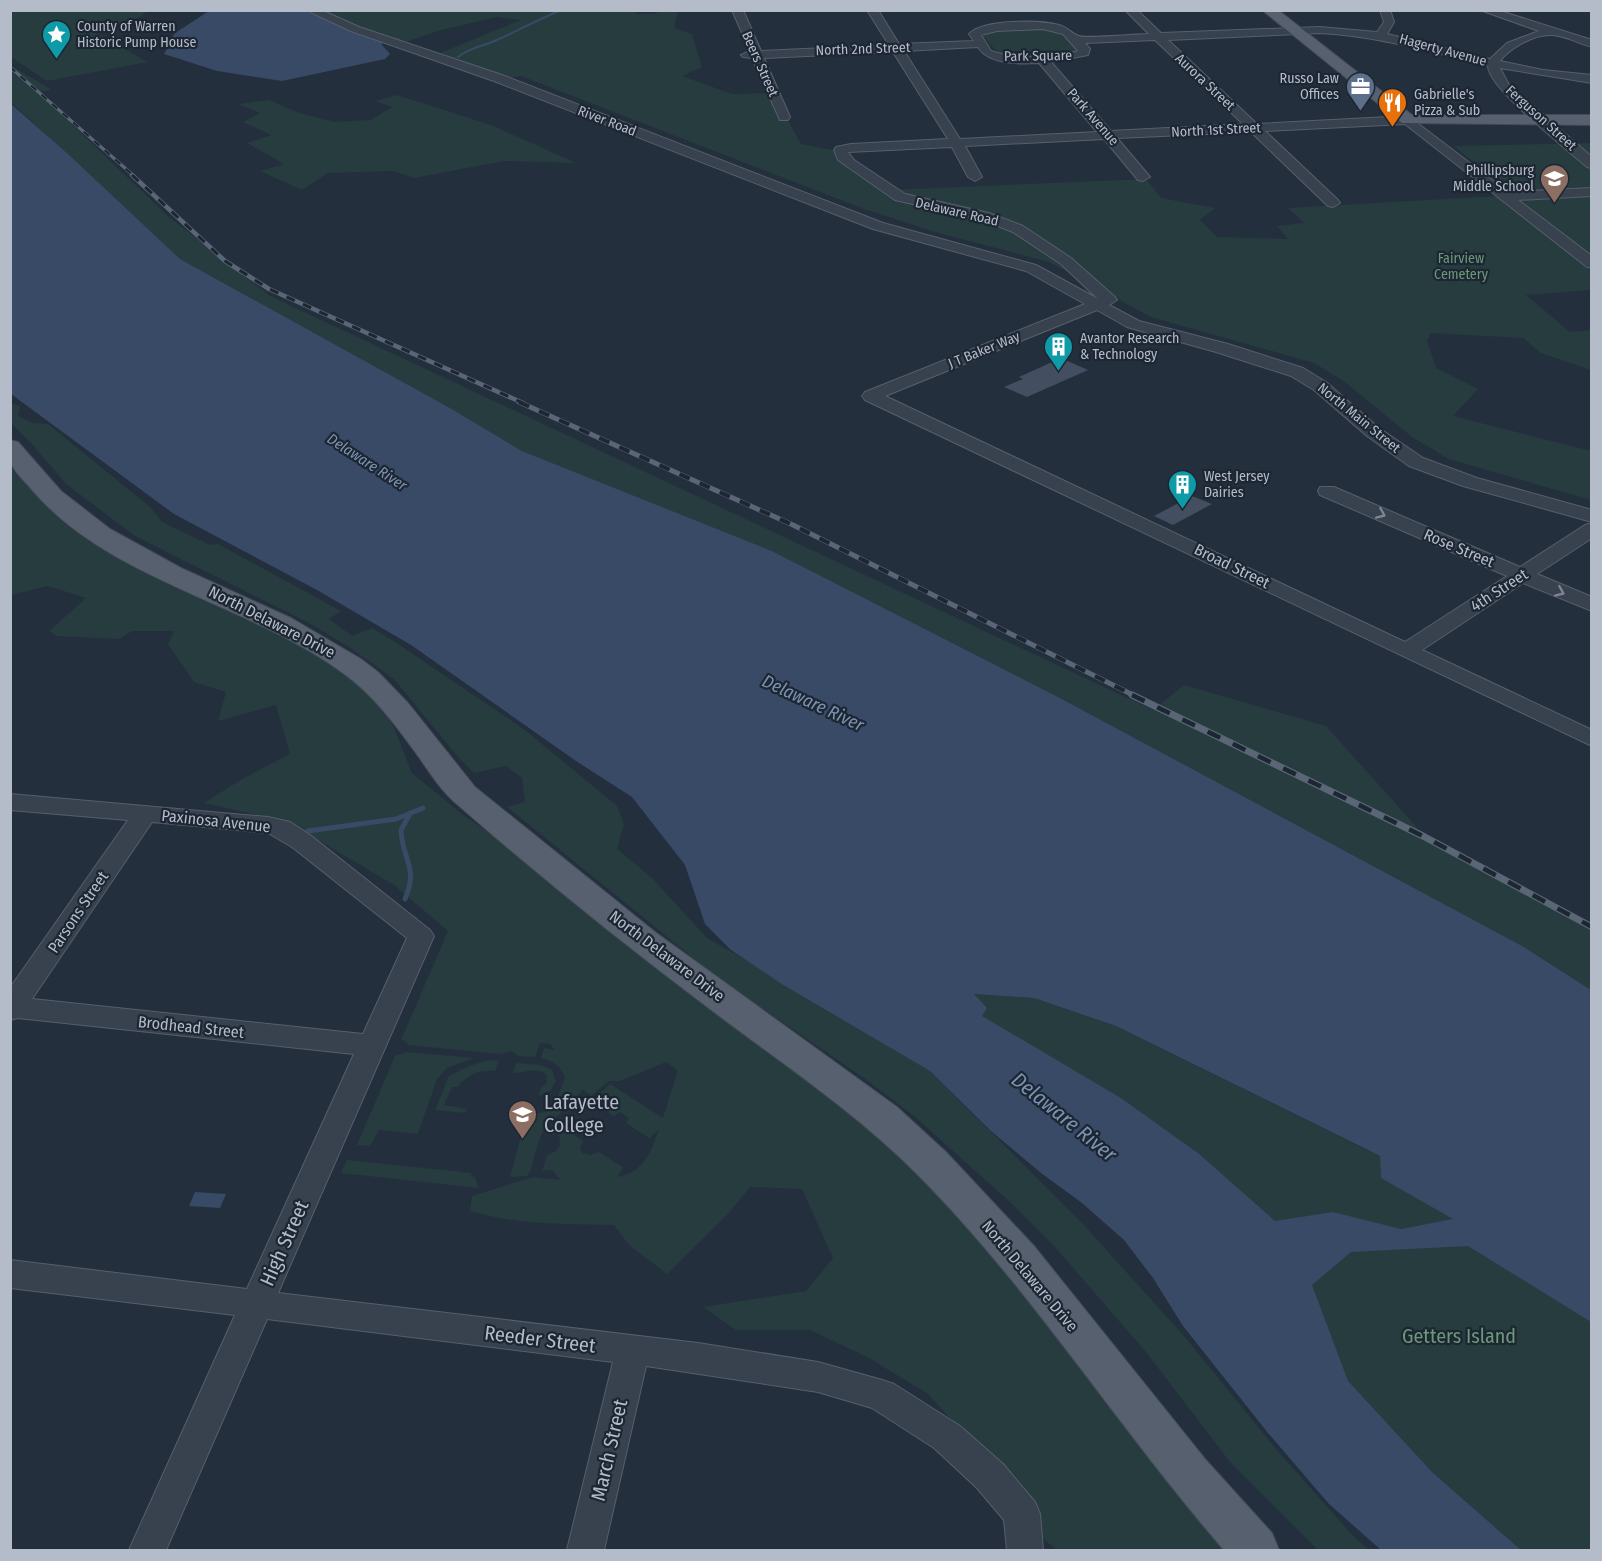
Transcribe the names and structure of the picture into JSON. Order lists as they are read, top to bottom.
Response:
{
  "streets": {
    "main road": ["North 1st Street", "North Delaware Drive"],
    "street": [
      "North 2nd Street",
      "Hagerty Avenue",
      "Park Square",
      "Beers Street",
      "Aurora Street",
      "Park Avenue",
      "Ferguson Street",
      "River Road",
      "Delaware Road",
      "J T Baker Way",
      "North Main Street",
      "Rose Street",
      "Broad Street",
      "4th Street",
      "Paxinosa Avenue",
      "Parsons Street",
      "Brodhead Street",
      "High Street",
      "Reeder Street",
      "March Street"
    ]
  },
  "crossings": [
    ["North 2nd Street", "Park Square"],
    ["North 2nd Street", "Beers Street"],
    ["Hagerty Avenue", "Ferguson Street"],
    ["Park Square", "Park Avenue"],
    ["Aurora Street", "North 1st Street"],
    ["Park Avenue", "North 1st Street"],
    ["Ferguson Street", "North 1st Street"],
    ["River Road", "J T Baker Way"],
    ["River Road", "North Main Street"],
    ["North 1st Street", "Delaware Road"],
    ["Delaware Road", "North Main Street"],
    ["J T Baker Way", "North Main Street"],
    ["J T Baker Way", "Broad Street"],
    ["Rose Street", "4th Street"],
    ["Broad Street", "4th Street"],
    ["Paxinosa Avenue", "Parsons Street"],
    ["Paxinosa Avenue", "High Street"],
    ["Parsons Street", "Brodhead Street"],
    ["Brodhead Street", "High Street"],
    ["High Street", "Reeder Street"],
    ["Reeder Street", "March Street"]
  ],
  "one_way": ["Rose Street"],
  "water": ["Delaware River"],
  "parks": ["Fairview Cemetery", "Getters Island"],
  "places": {
    "place": ["County of Warren Historic Pump House"],
    "office": ["Russo Law Offices"],
    "restaurant": ["Gabrielle's Pizza & Sub"],
    "school or university": ["Phillipsburg Middle School", "Lafayette College"],
    "building": ["Avantor Research & Technology", "West Jersey Dairies"]
  }
}
